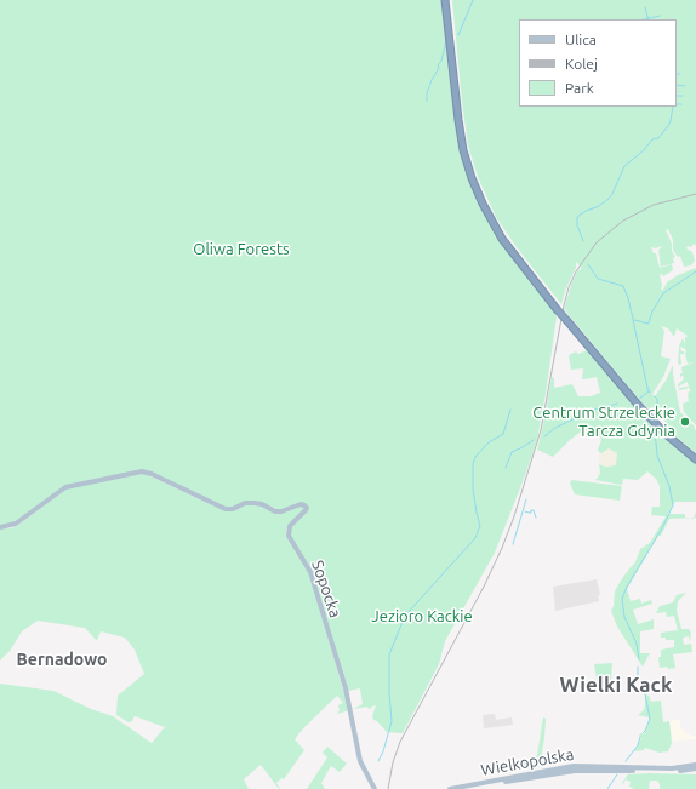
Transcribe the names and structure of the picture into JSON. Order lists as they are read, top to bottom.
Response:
{
  "streets": {
    "main road": ["Sopocka", "Wielkopolska"]
  },
  "districts": ["Bernadowo", "Wielki Kack"],
  "parks": ["Oliwa Forests", "Jezioro Kackie"],
  "places": ["Centrum Strzeleckie Tarcza Gdynia"],
  "legend": ["Ulica", "Kolej", "Park"]
}
